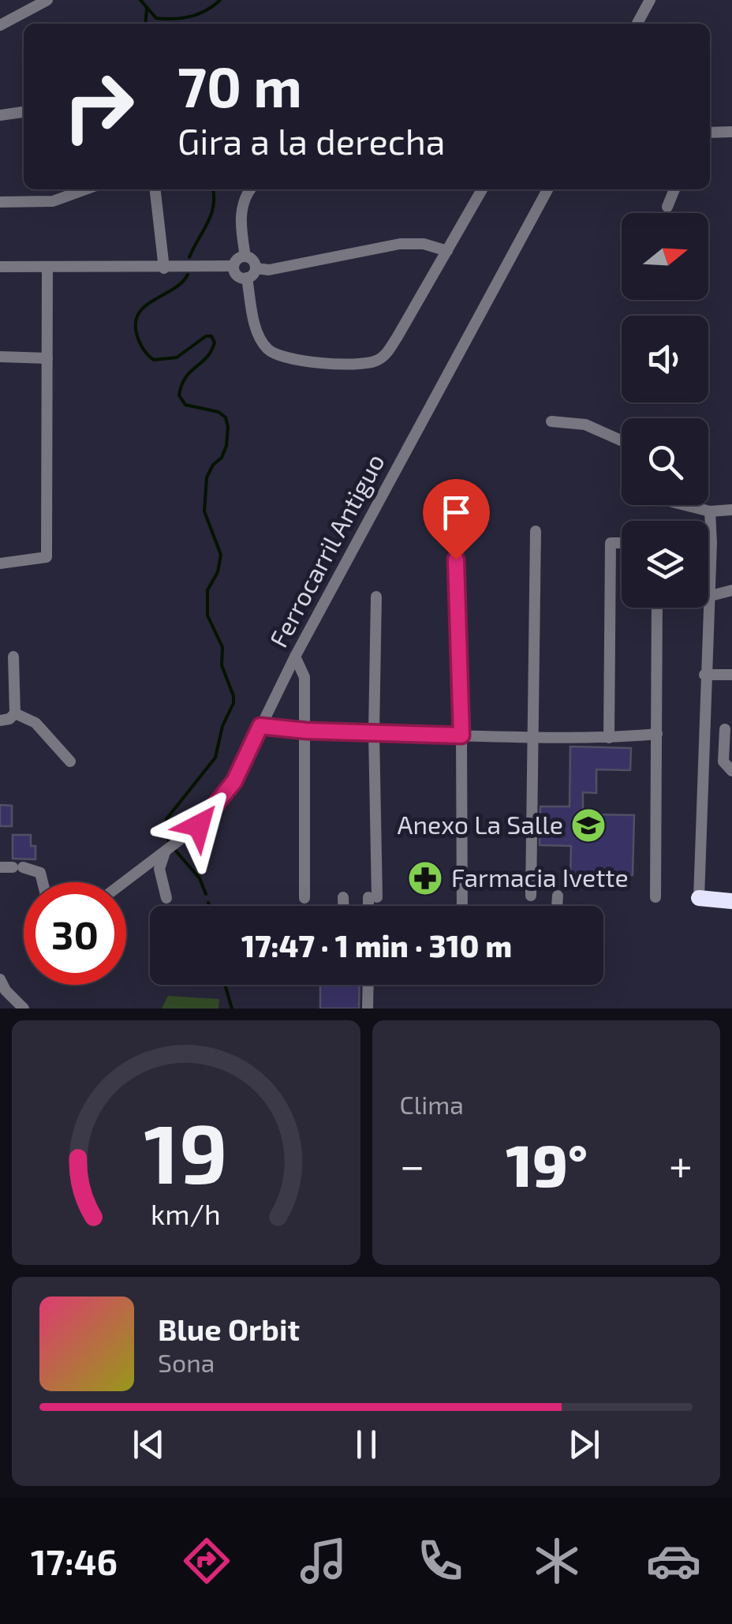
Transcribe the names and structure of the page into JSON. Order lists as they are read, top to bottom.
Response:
{
  "streets": {
    "street": ["Ferrocarril Antiguo"]
  },
  "places": {
    "school or university": ["Anexo La Salle"],
    "pharmacy": ["Farmacia Ivette"]
  },
  "north": "right",
  "page": {
    "turn": ["70 m", "Gira a la derecha"],
    "limit": "30",
    "trip": "17:47 · 1 min · 310 m",
    "tile": "Clima",
    "heat": ["−", "19°", "+"],
    "song": ["Blue Orbit", "Sona"],
    "tabs": "17:46",
    "gauge": ["19", "km/h"]
  }
}
